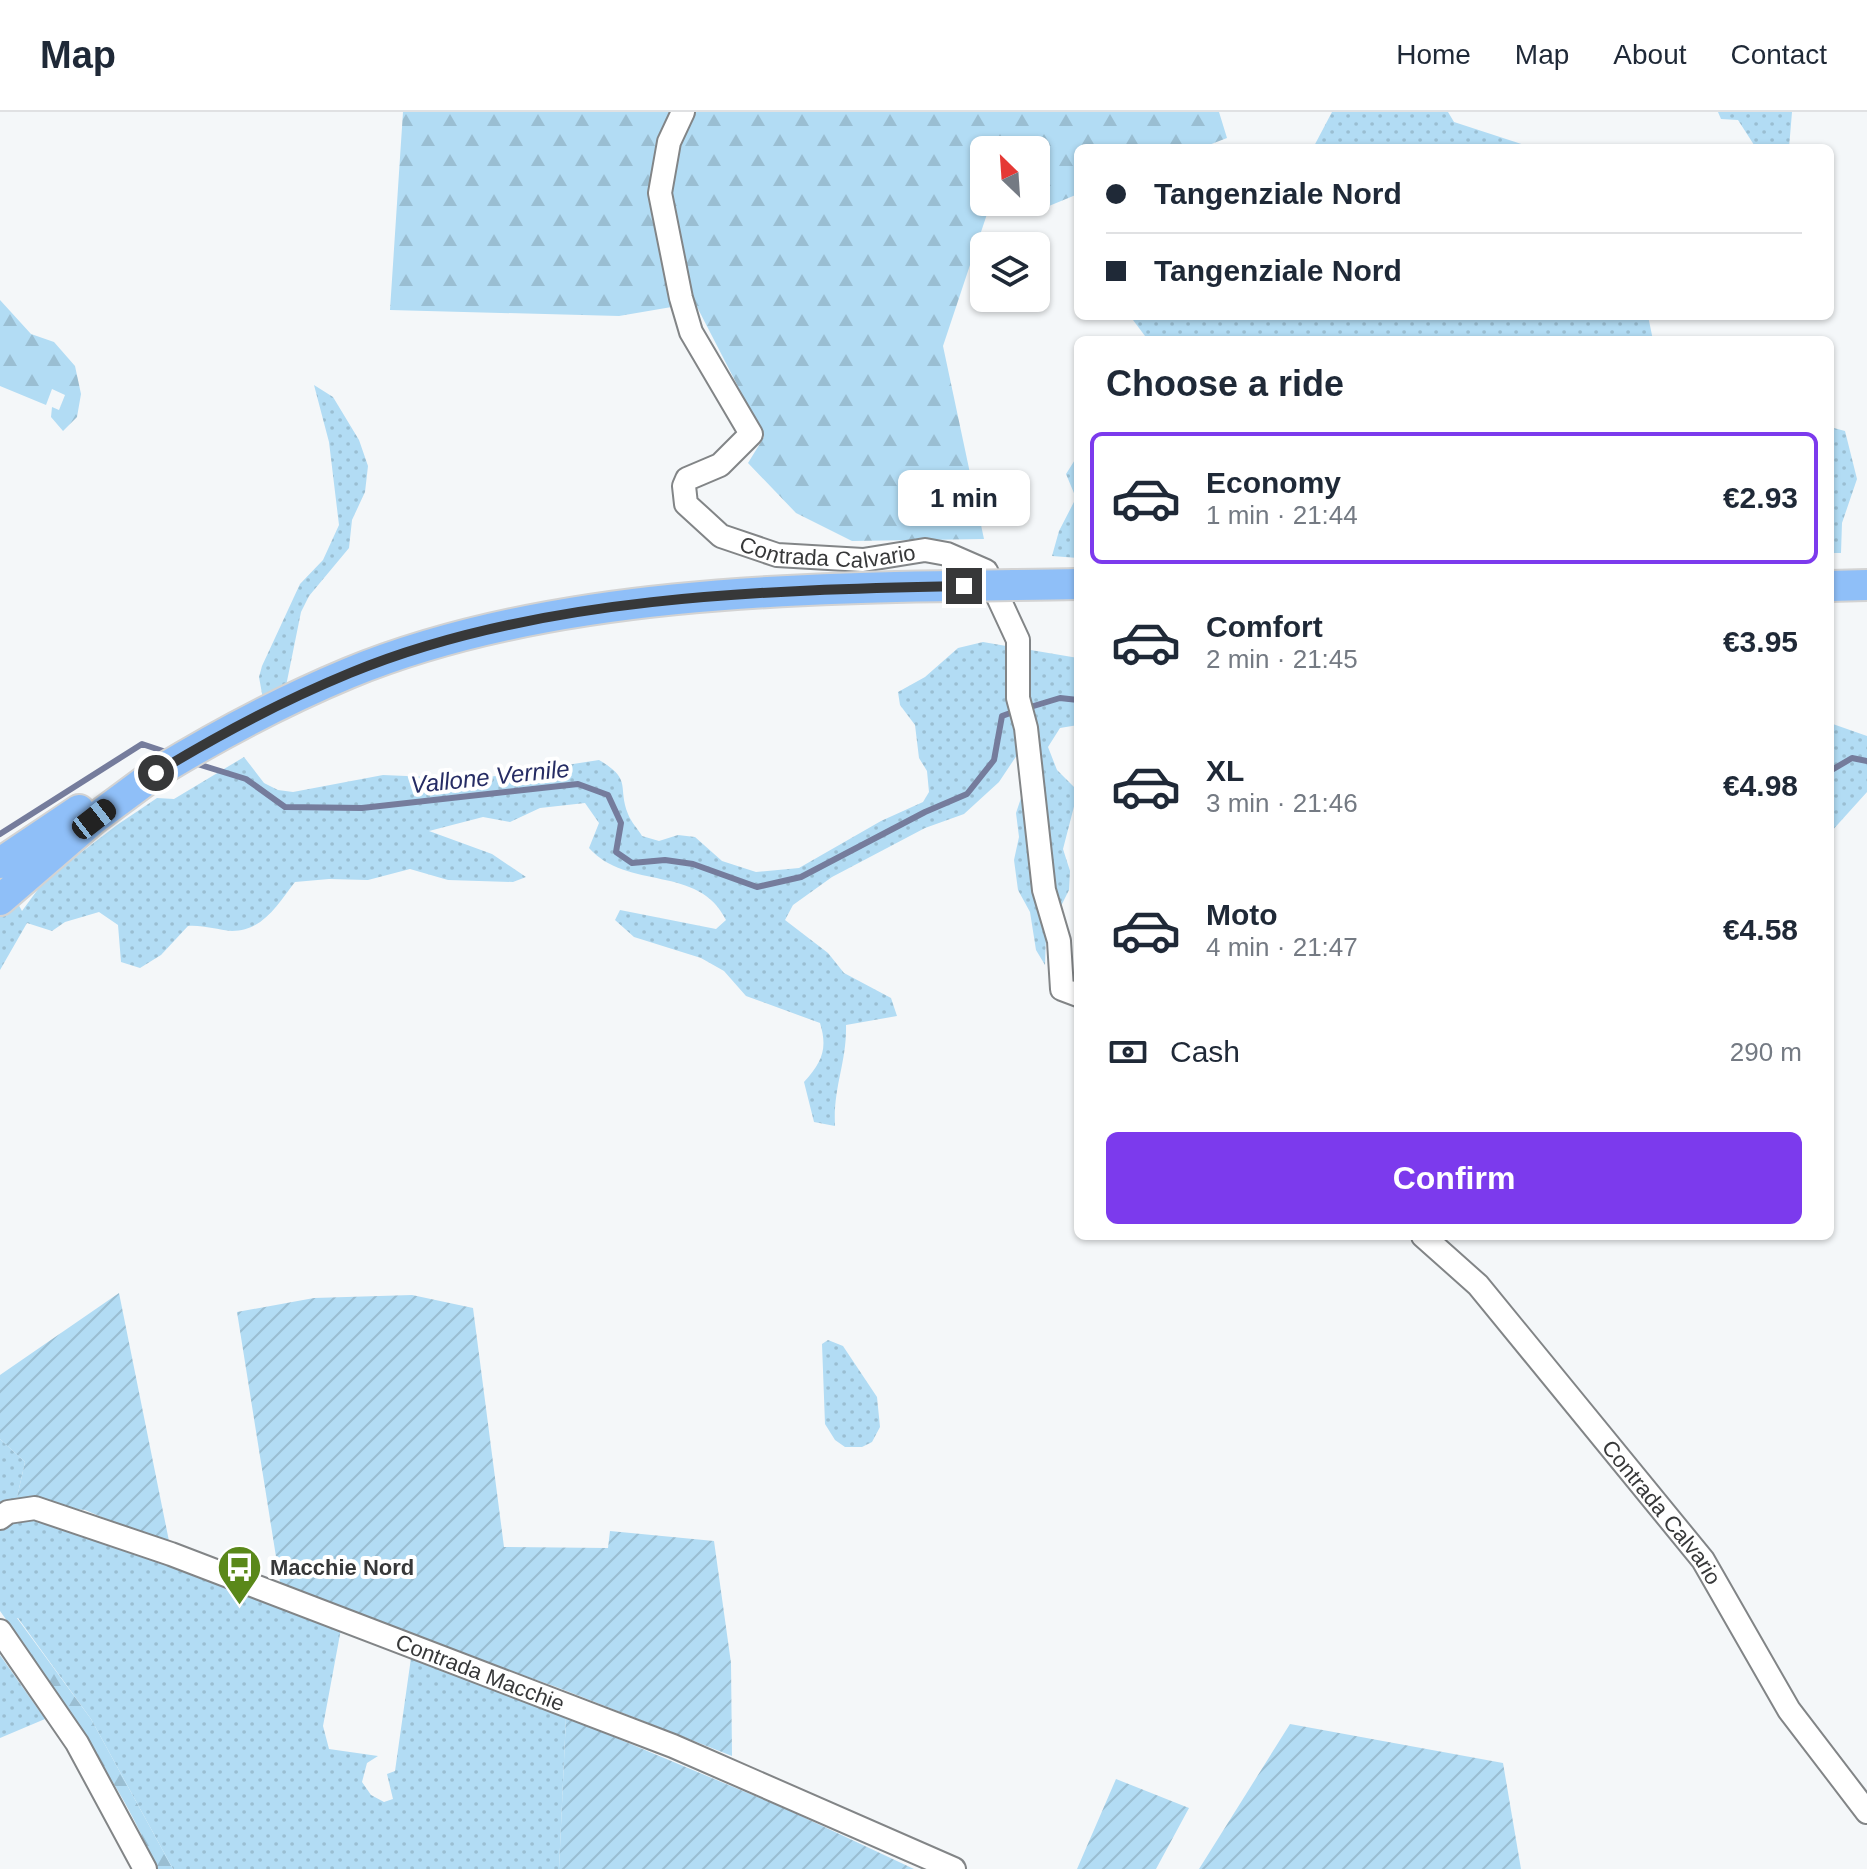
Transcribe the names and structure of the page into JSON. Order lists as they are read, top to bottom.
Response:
{
  "streets": {
    "street": ["Contrada Calvario", "Contrada Macchie"]
  },
  "water": ["Vallone Vernile"],
  "places": {
    "bus stop": ["Macchie Nord"]
  },
  "north": "top left",
  "page": {
    "header": "Map",
    "nav": [
      "Home",
      "Map",
      "About",
      "Contact"
    ],
    "banner": ["Tangenziale Nord", "Tangenziale Nord"],
    "heading": "Choose a ride",
    "list": [
      {
        "name": "Economy",
        "note": "1 min · 21:44",
        "value": "€2.93"
      },
      {
        "name": "Comfort",
        "note": "2 min · 21:45",
        "value": "€3.95"
      },
      {
        "name": "XL",
        "note": "3 min · 21:46",
        "value": "€4.98"
      },
      {
        "name": "Moto",
        "note": "4 min · 21:47",
        "value": "€4.58"
      }
    ],
    "bubble": "1 min",
    "pay": ["Cash", "290 m"],
    "buttons": "Confirm"
  }
}
